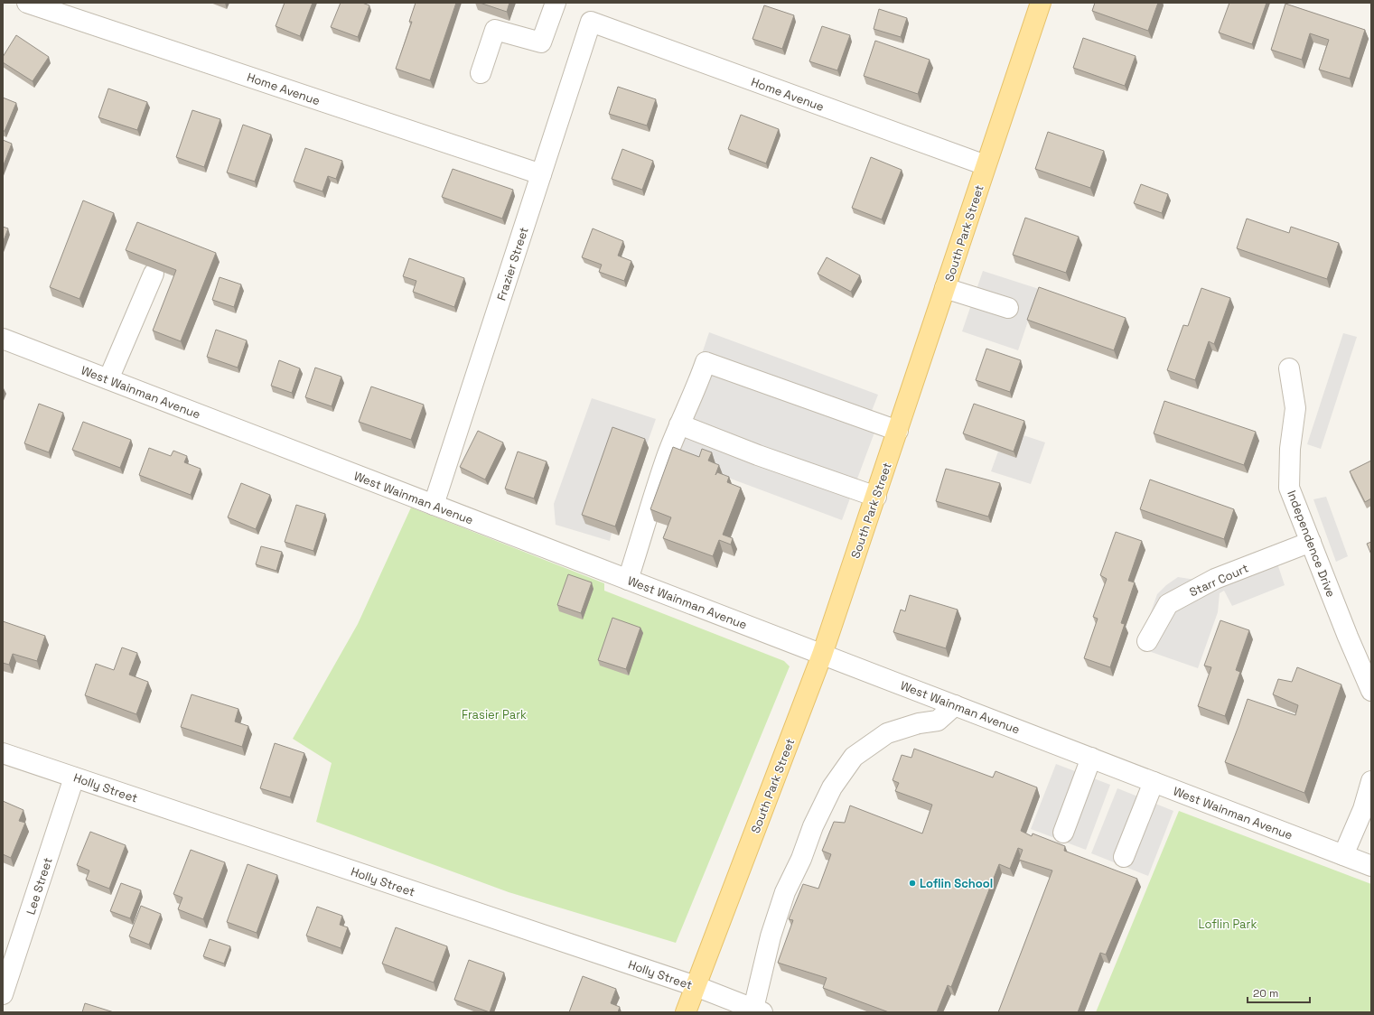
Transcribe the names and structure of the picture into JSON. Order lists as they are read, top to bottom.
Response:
{
  "streets": {
    "main road": ["South Park Street"],
    "street": [
      "Home Avenue",
      "Frazier Street",
      "West Wainman Avenue",
      "Independence Drive",
      "Starr Court",
      "Holly Street",
      "Lee Street"
    ]
  },
  "crossings": [
    ["Home Avenue", "South Park Street"],
    ["Home Avenue", "Frazier Street"],
    ["South Park Street", "West Wainman Avenue"],
    ["South Park Street", "Holly Street"],
    ["Frazier Street", "West Wainman Avenue"],
    ["Independence Drive", "Starr Court"],
    ["Holly Street", "Lee Street"]
  ],
  "parks": ["Frasier Park", "Loflin Park"],
  "places": ["Loflin School"],
  "scale_bar": "20 m"
}
